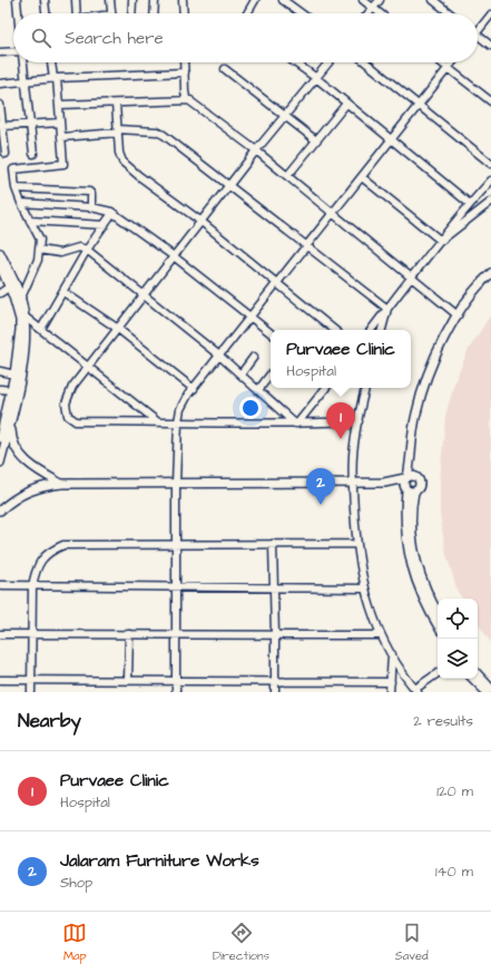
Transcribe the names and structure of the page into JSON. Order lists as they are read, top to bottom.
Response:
{
  "page": {
    "search": "Search here",
    "popup": ["Purvaee Clinic", "Hospital"],
    "pins": ["1", "2"],
    "heading": ["Nearby", "2 results"],
    "list": [
      {
        "mark": "1",
        "name": "Purvaee Clinic",
        "note": "Hospital",
        "value": "120 m"
      },
      {
        "mark": "2",
        "name": "Jalaram Furniture Works",
        "note": "Shop",
        "value": "140 m"
      }
    ],
    "nav": ["Map", "Directions", "Saved"]
  }
}
